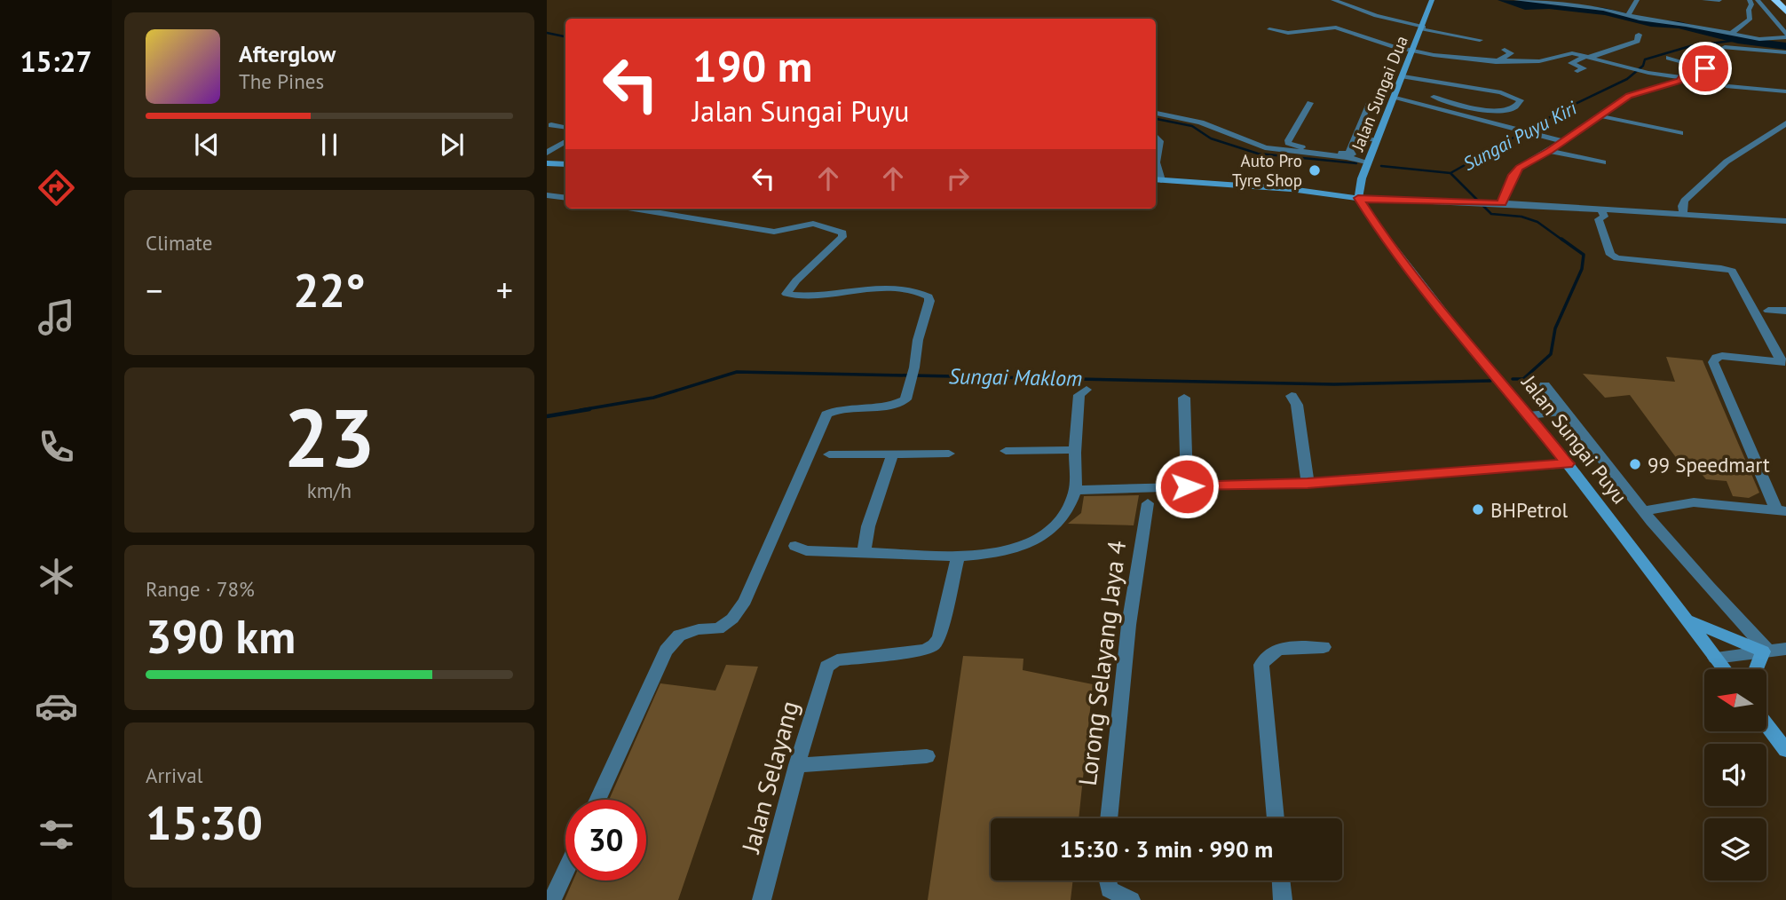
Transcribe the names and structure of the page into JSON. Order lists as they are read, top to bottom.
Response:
{
  "streets": {
    "main road": ["Jalan Sungai Dua", "Jalan Sungai Puyu"],
    "street": ["Lorong Selayang Jaya 4", "Jalan Selayang"]
  },
  "crossings": [
    ["Jalan Sungai Dua", "Jalan Sungai Puyu"]
  ],
  "water": ["Sungai Puyu Kiri", "Sungai Maklom"],
  "places": ["Auto Pro Tyre Shop", "99 Speedmart", "BHPetrol"],
  "north": "left",
  "page": {
    "tabs": "15:27",
    "turn": ["190 m", "Jalan Sungai Puyu"],
    "song": ["Afterglow", "The Pines"],
    "tile": [
      "Climate",
      ["23", "km/h"],
      ["Range · 78%", "390 km"],
      ["Arrival", "15:30"]
    ],
    "heat": ["−", "22°", "+"],
    "limit": "30",
    "trip": "15:30 · 3 min · 990 m"
  }
}
